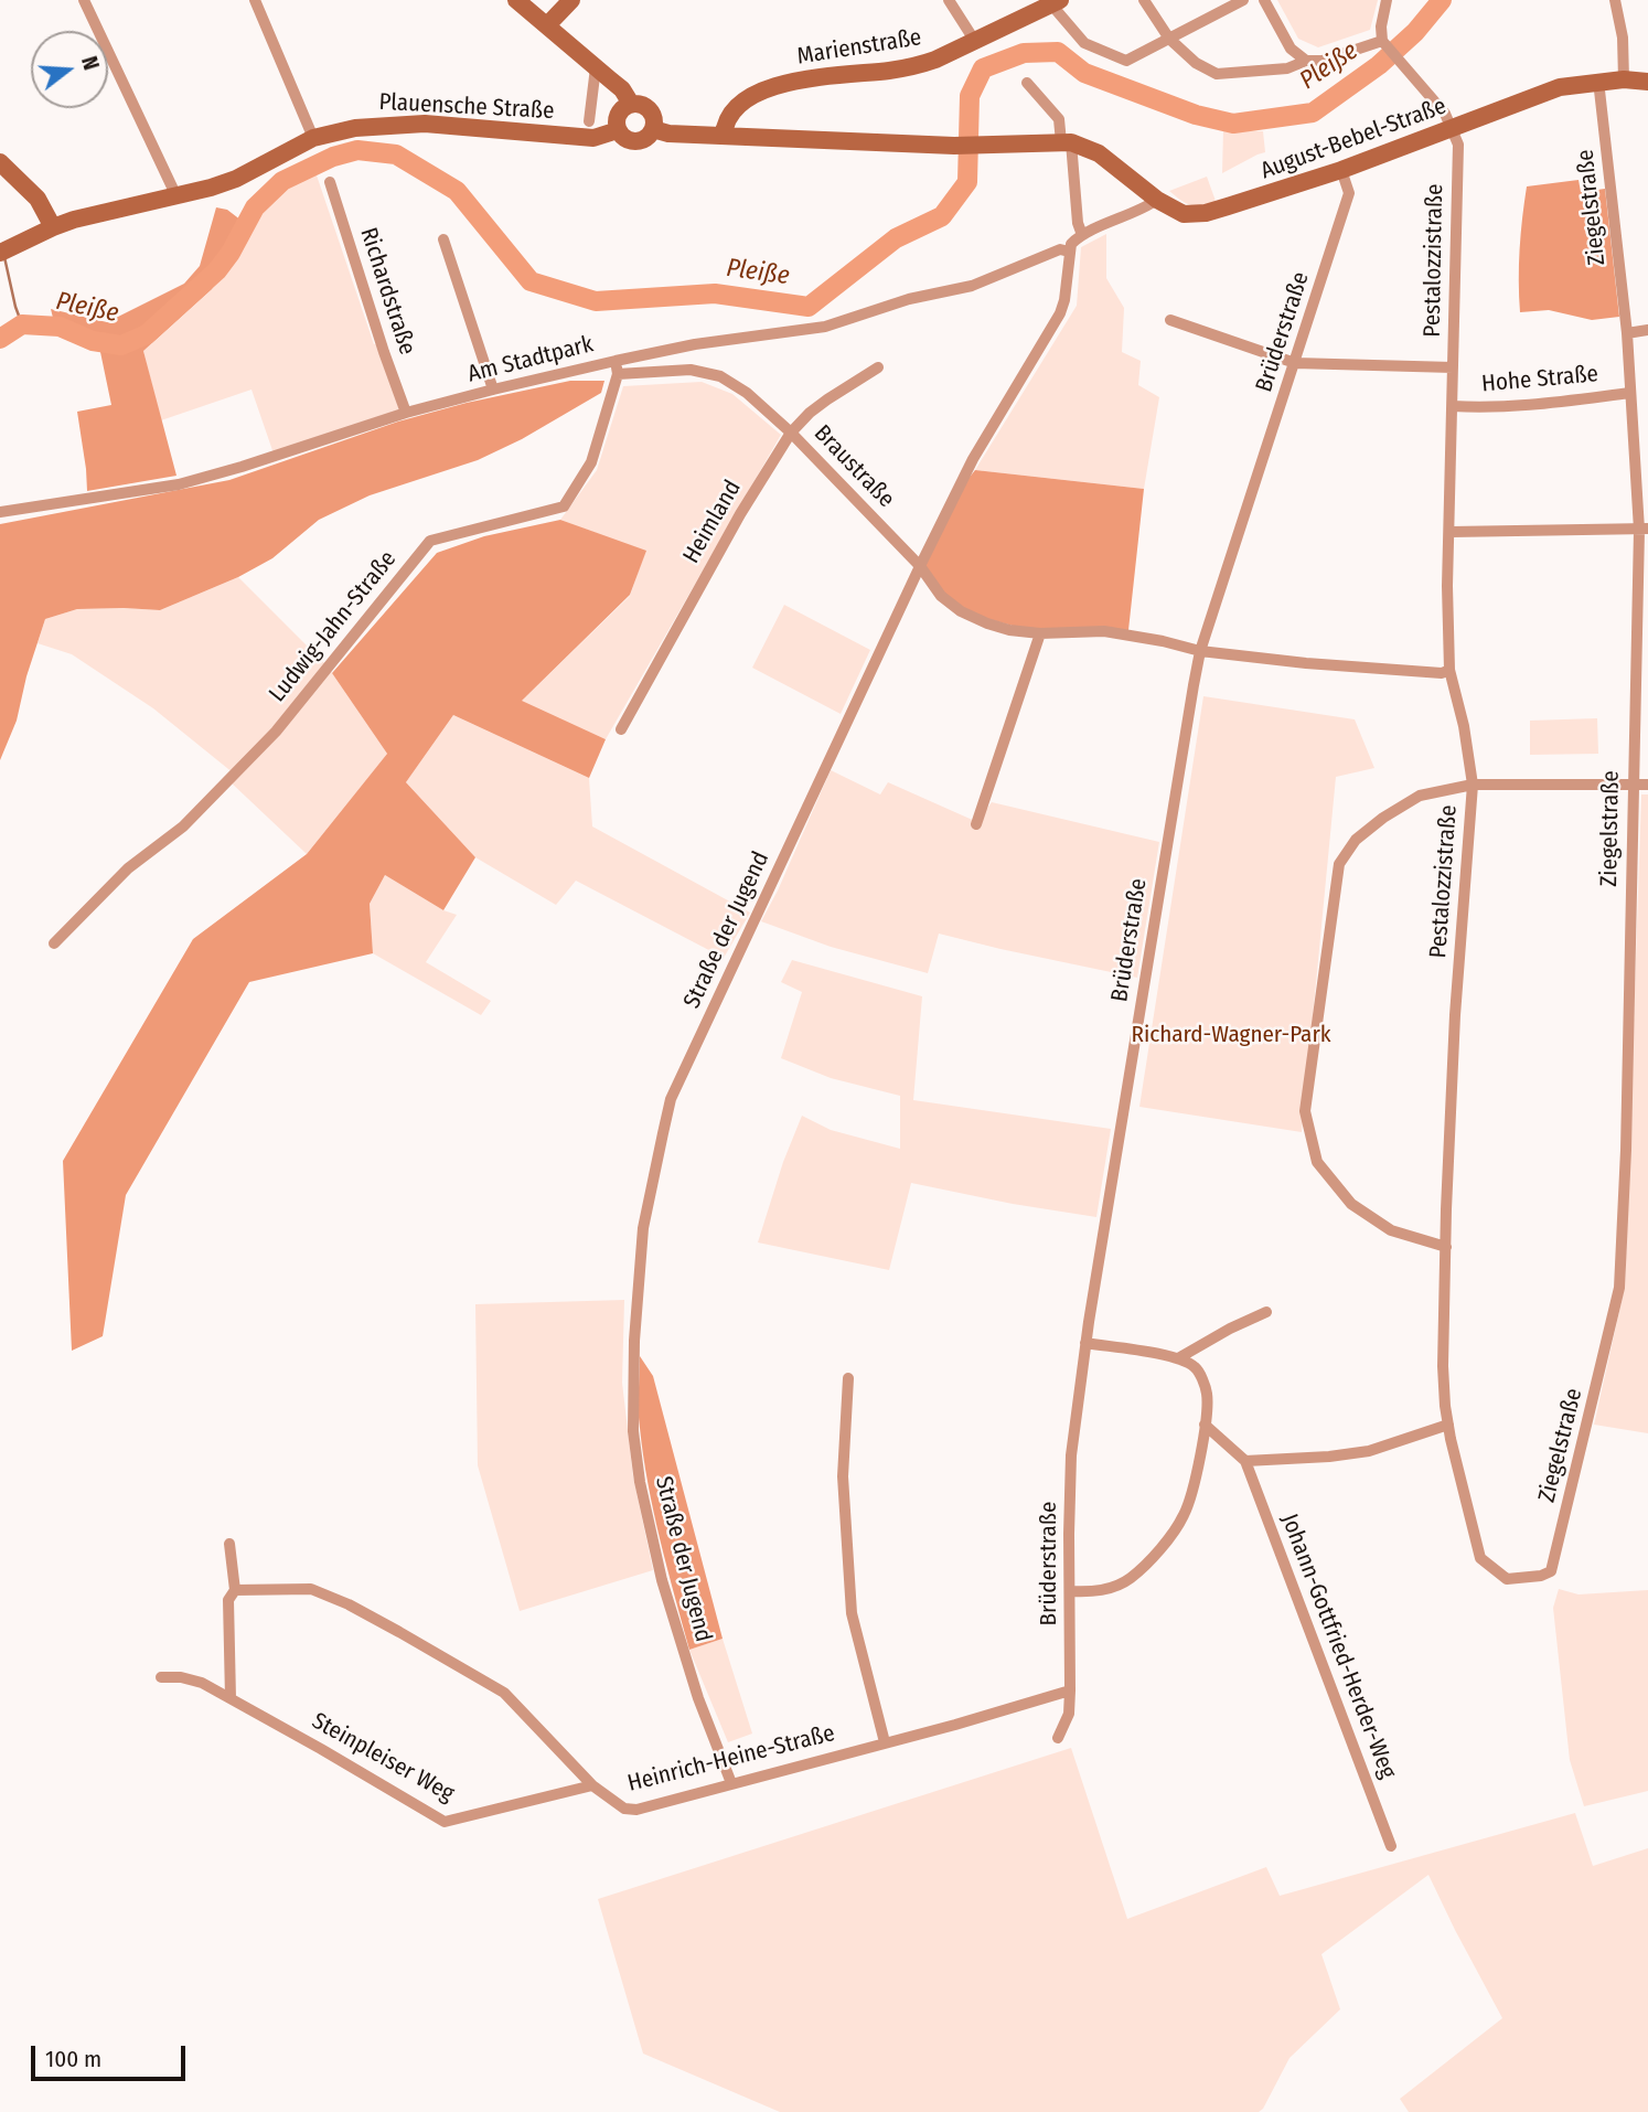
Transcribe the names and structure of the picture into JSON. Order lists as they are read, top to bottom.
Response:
{
  "streets": {
    "street": [
      "Marienstraße",
      "Plauensche Straße",
      "August-Bebel-Straße",
      "Ziegelstraße",
      "Pestalozzistraße",
      "Richardstraße",
      "Brüderstraße",
      "Am Stadtpark",
      "Hohe Straße",
      "Braustraße",
      "Heimland",
      "Ludwig-Jahn-Straße",
      "Straße der Jugend",
      "Johann-Gottfried-Herder-Weg",
      "Steinpleiser Weg",
      "Heinrich-Heine-Straße"
    ]
  },
  "crossings": [
    ["August-Bebel-Straße", "Ziegelstraße"],
    ["August-Bebel-Straße", "Pestalozzistraße"],
    ["August-Bebel-Straße", "Brüderstraße"],
    ["Ziegelstraße", "Pestalozzistraße"],
    ["Ziegelstraße", "Hohe Straße"],
    ["Pestalozzistraße", "Hohe Straße"],
    ["Pestalozzistraße", "Braustraße"],
    ["Richardstraße", "Am Stadtpark"],
    ["Brüderstraße", "Braustraße"],
    ["Brüderstraße", "Heinrich-Heine-Straße"],
    ["Am Stadtpark", "Ludwig-Jahn-Straße"],
    ["Am Stadtpark", "Straße der Jugend"],
    ["Braustraße", "Heimland"],
    ["Braustraße", "Ludwig-Jahn-Straße"],
    ["Braustraße", "Straße der Jugend"],
    ["Straße der Jugend", "Heinrich-Heine-Straße"],
    ["Steinpleiser Weg", "Heinrich-Heine-Straße"]
  ],
  "water": ["Pleiße"],
  "parks": ["Richard-Wagner-Park"],
  "scale_bar": "100 m",
  "north": "right"
}
